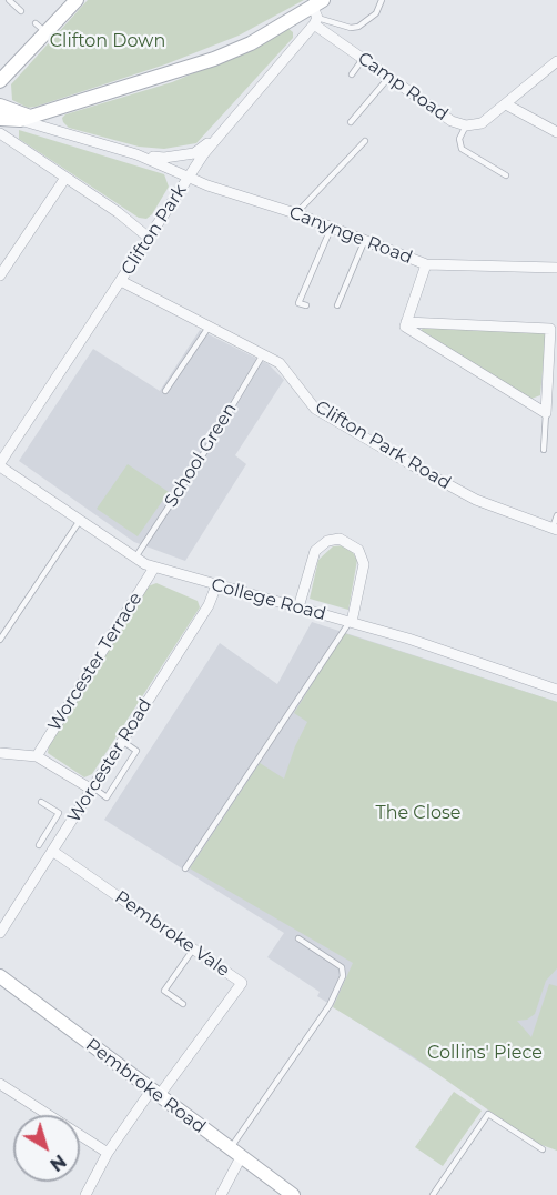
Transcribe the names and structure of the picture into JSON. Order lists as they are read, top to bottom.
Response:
{
  "streets": {
    "main road": ["Pembroke Road"],
    "street": [
      "Camp Road",
      "Clifton Park",
      "Canynge Road",
      "Clifton Park Road",
      "College Road",
      "Worcester Terrace",
      "Worcester Road",
      "Pembroke Vale"
    ],
    "lane": ["School Green"]
  },
  "crossings": [
    ["Camp Road", "Clifton Park"],
    ["Clifton Park", "Canynge Road"],
    ["Clifton Park", "Clifton Park Road"],
    ["Clifton Park", "College Road"],
    ["Clifton Park Road", "School Green"],
    ["School Green", "College Road"],
    ["College Road", "Worcester Terrace"],
    ["College Road", "Worcester Road"],
    ["Worcester Road", "Pembroke Vale"],
    ["Pembroke Vale", "Pembroke Road"]
  ],
  "parks": ["Clifton Down", "The Close", "Collins' Piece"],
  "north": "bottom right"
}
